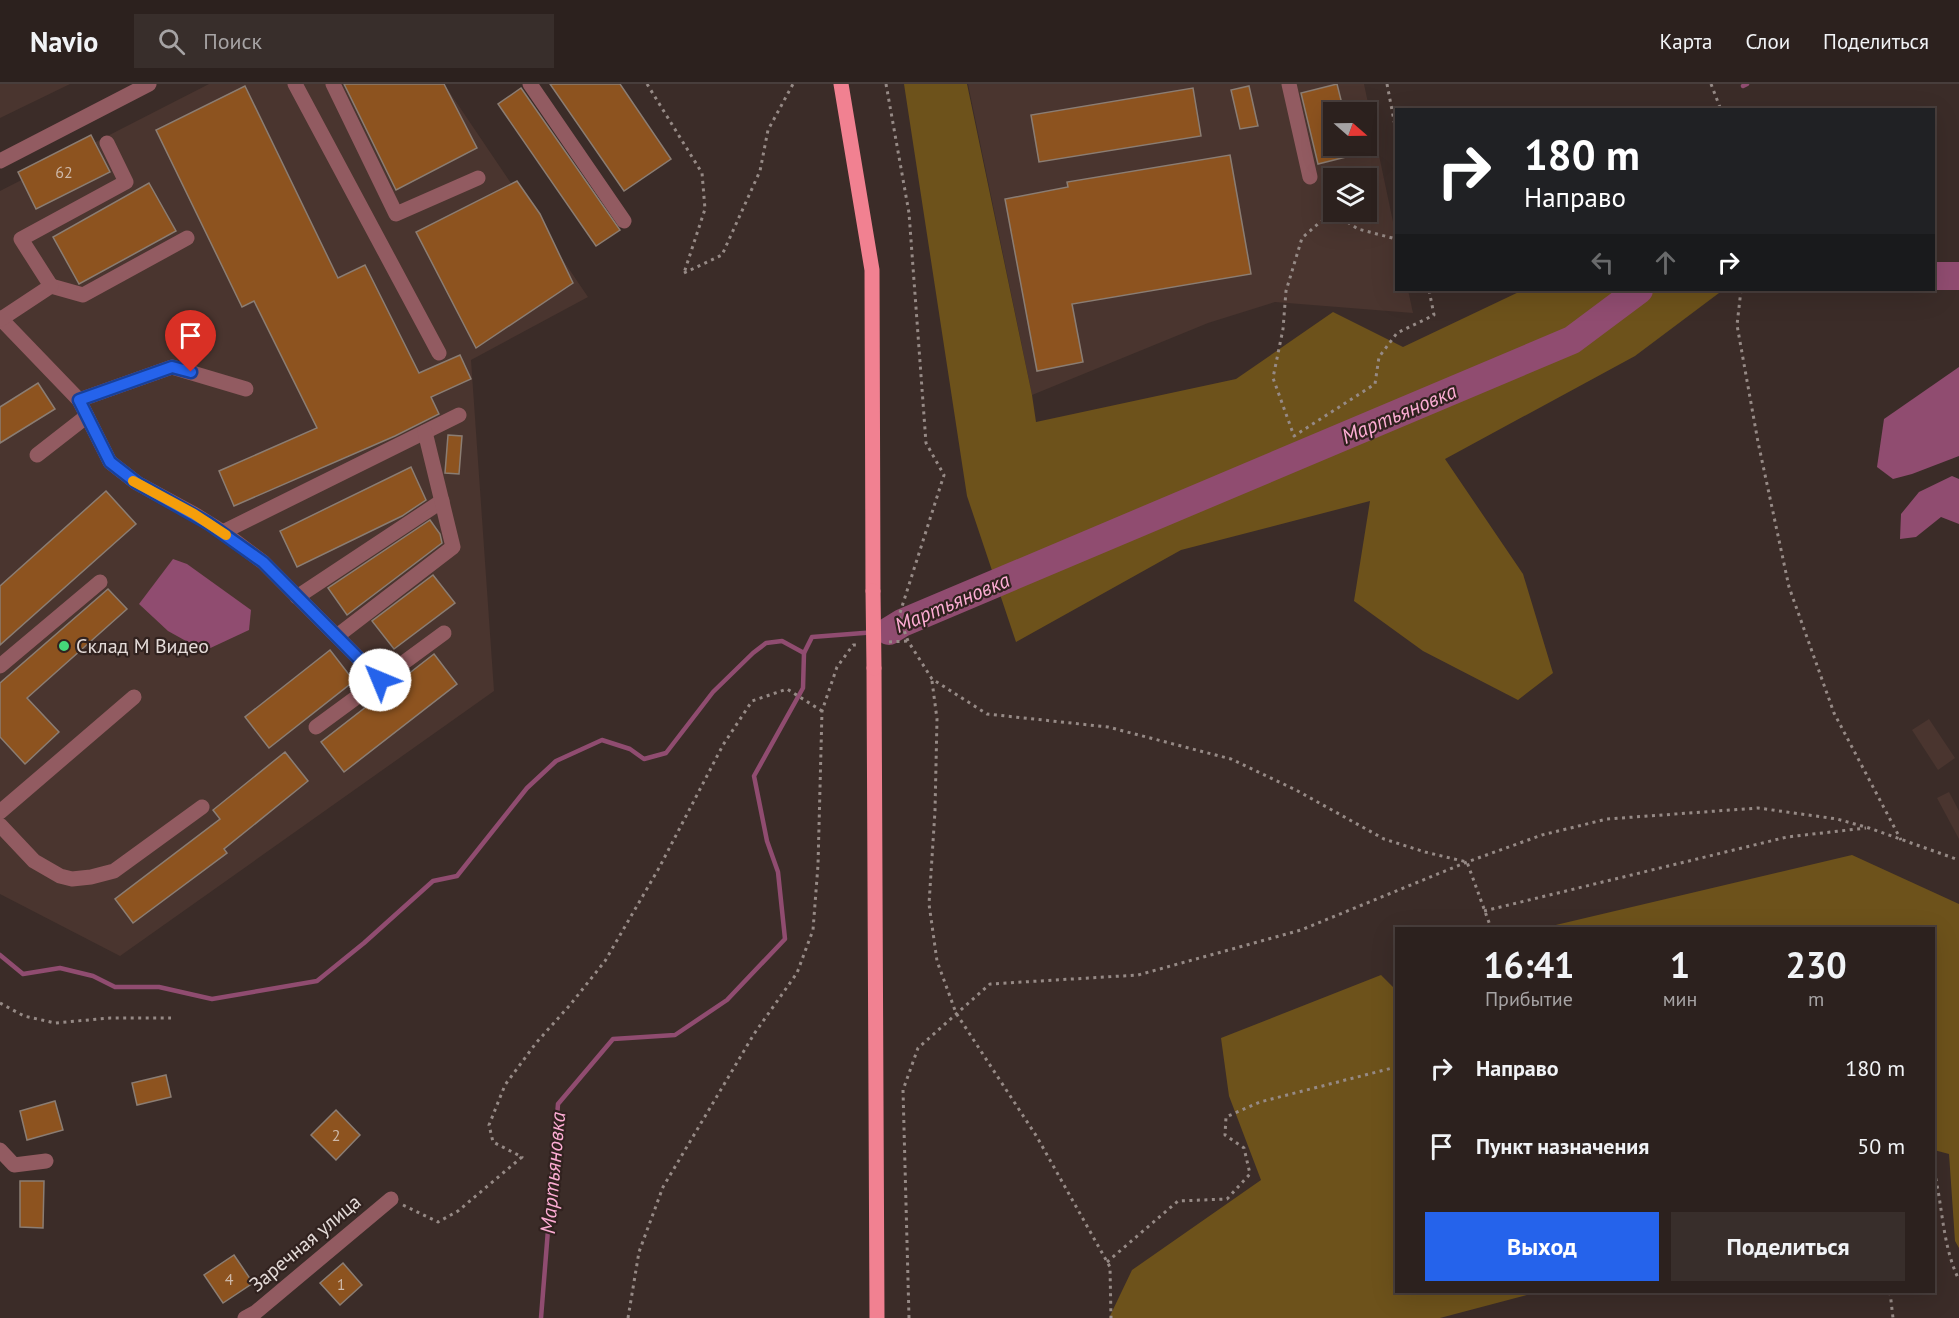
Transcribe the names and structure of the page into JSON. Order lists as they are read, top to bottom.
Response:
{
  "streets": {
    "street": ["Заречная улица"]
  },
  "water": ["Мартьяновка"],
  "places": ["Склад М Видео"],
  "house_numbers": [
    "62",
    "2",
    "4",
    "1"
  ],
  "north": "right",
  "page": {
    "header": "Navio",
    "search": "Поиск",
    "nav": ["Карта", "Слои", "Поделиться"],
    "turn": ["180 m", "Направо"],
    "eta": [
      "16:41",
      "Прибытие",
      "1",
      "мин",
      "230",
      "m"
    ],
    "list": [
      {
        "name": "Направо",
        "value": "180 m"
      },
      {
        "name": "Пункт назначения",
        "value": "50 m"
      }
    ],
    "buttons": ["Выход", "Поделиться"]
  }
}
